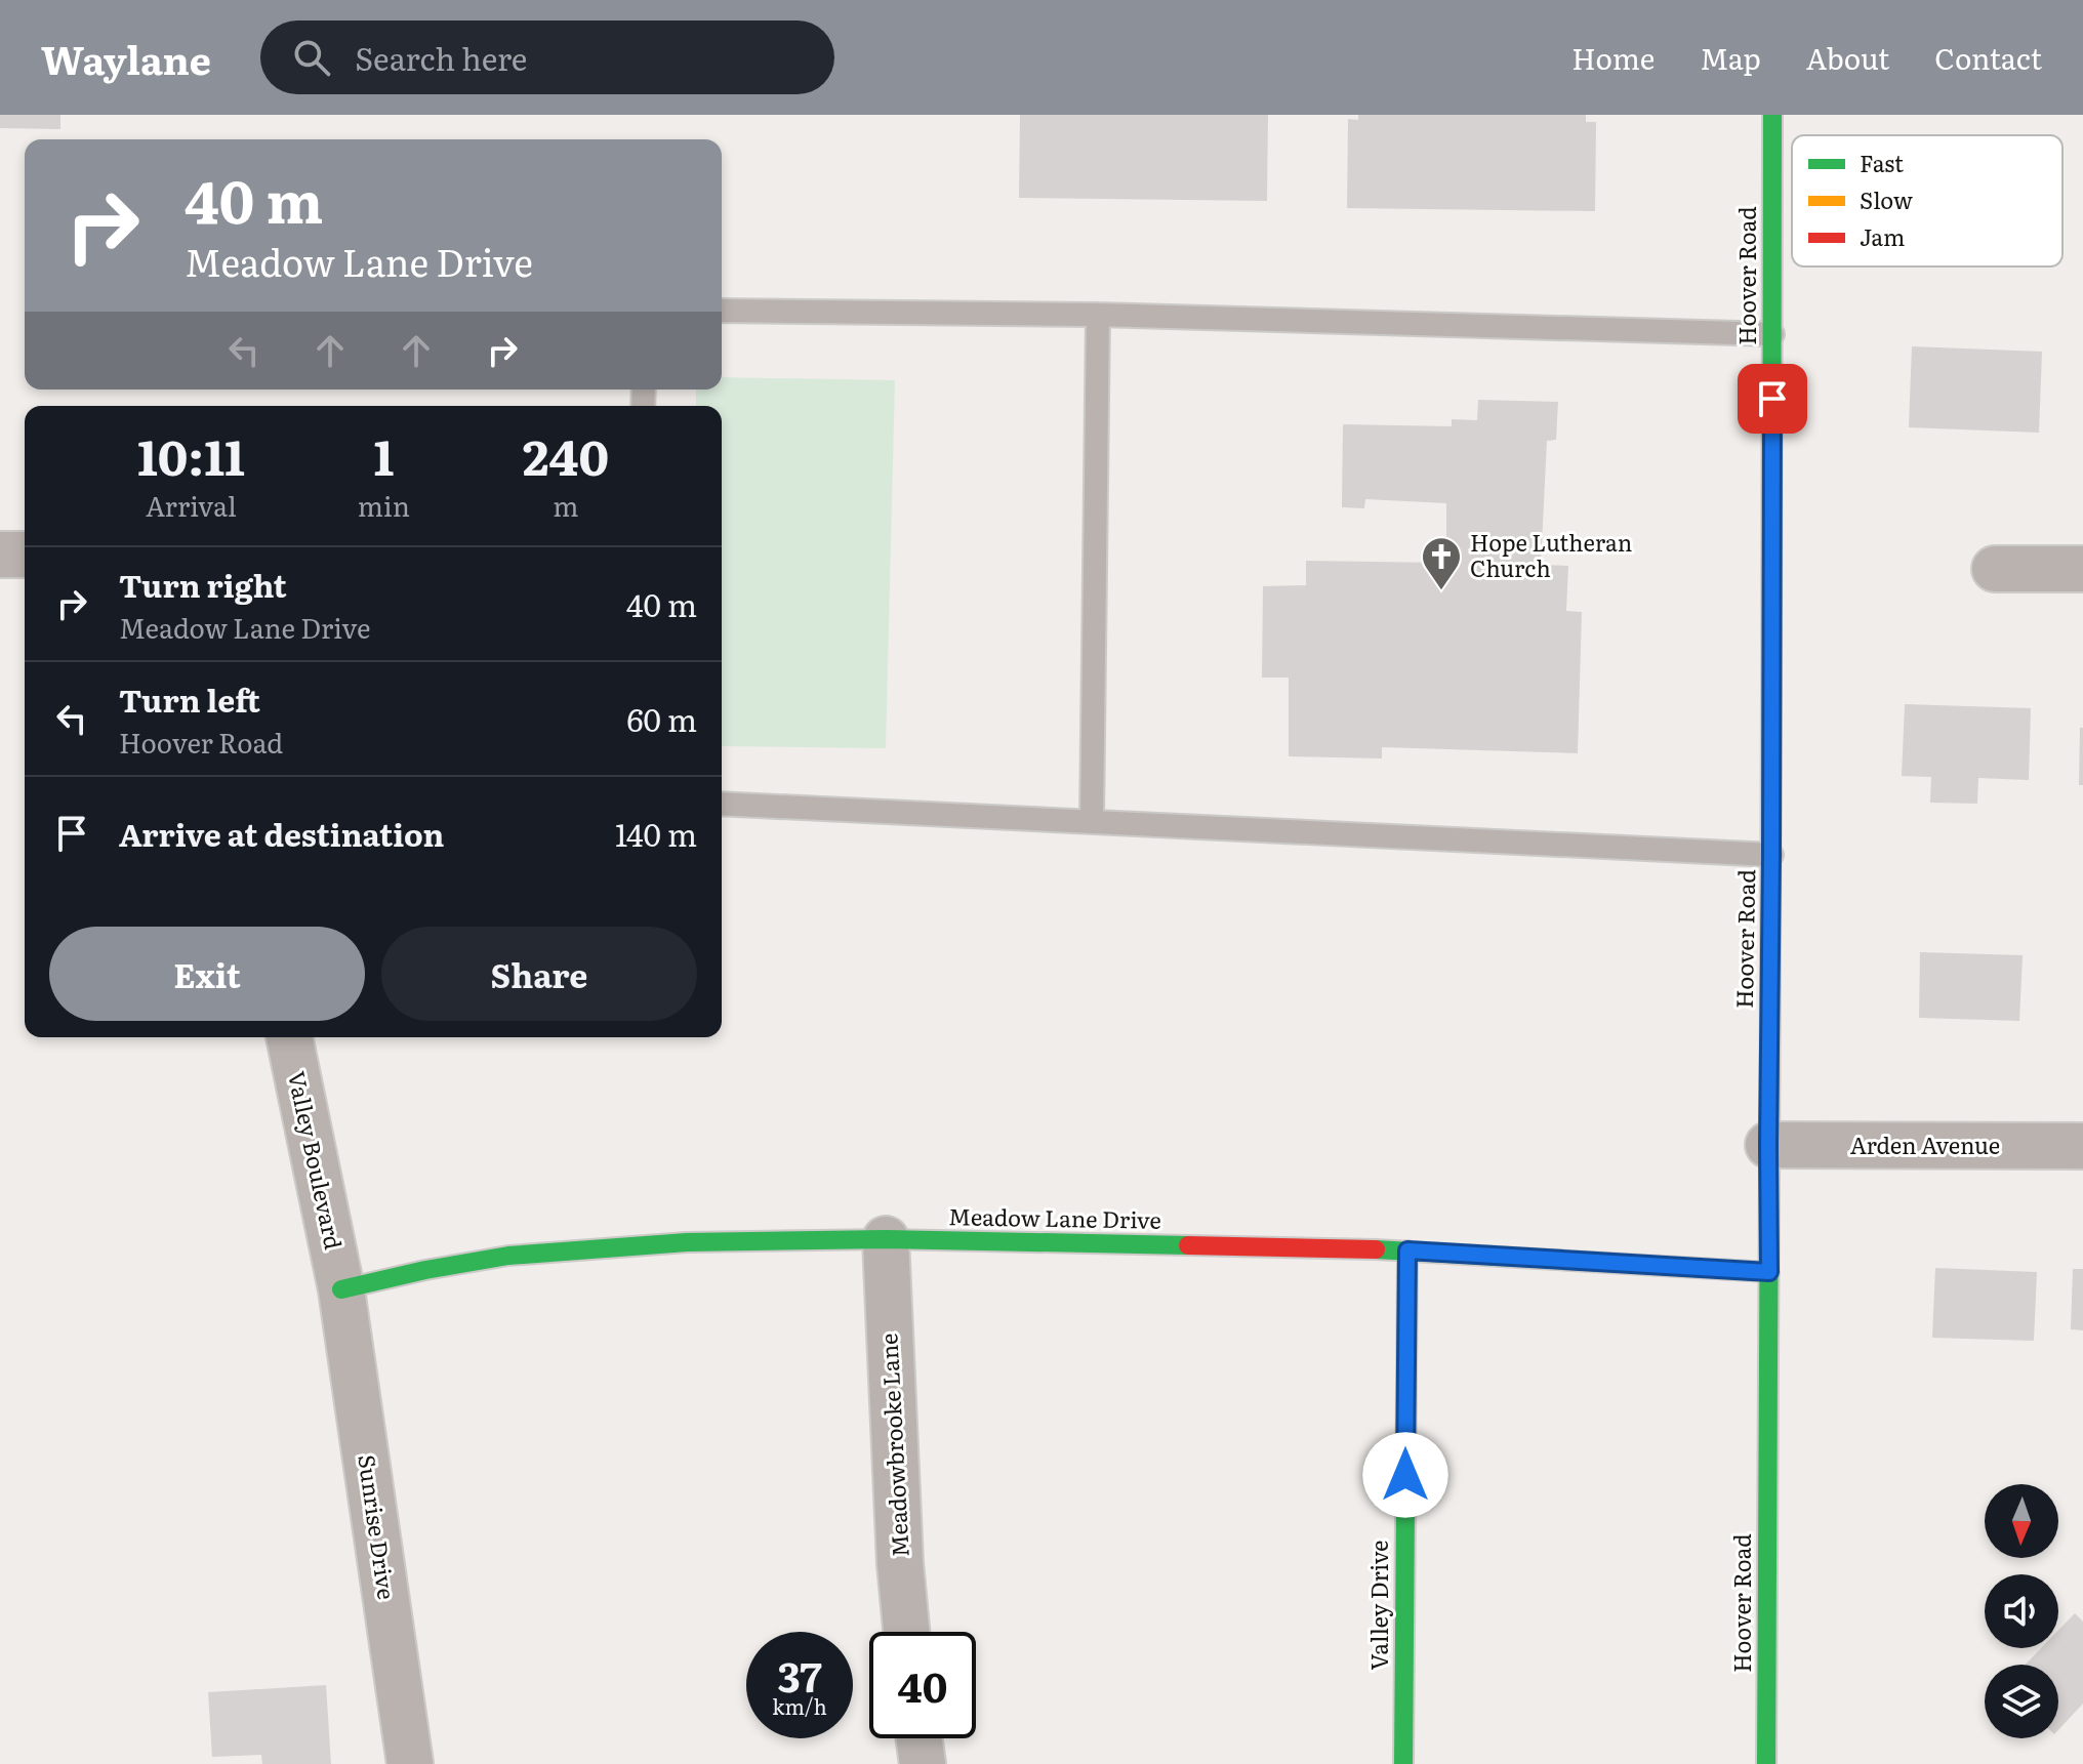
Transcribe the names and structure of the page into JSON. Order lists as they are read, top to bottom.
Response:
{
  "streets": {
    "street": [
      "Hoover Road",
      "Arden Avenue",
      "Valley Boulevard",
      "Meadow Lane Drive",
      "Meadowbrooke Lane",
      "Sunrise Drive",
      "Valley Drive"
    ]
  },
  "crossings": [
    ["Hoover Road", "Arden Avenue"],
    ["Hoover Road", "Meadow Lane Drive"],
    ["Valley Boulevard", "Meadow Lane Drive"],
    ["Valley Boulevard", "Sunrise Drive"],
    ["Meadow Lane Drive", "Meadowbrooke Lane"],
    ["Meadow Lane Drive", "Sunrise Drive"],
    ["Meadow Lane Drive", "Valley Drive"]
  ],
  "places": {
    "church": ["Hope Lutheran Church"]
  },
  "legend": ["Fast", "Slow", "Jam"],
  "north": "bottom",
  "page": {
    "header": "Waylane",
    "search": "Search here",
    "nav": [
      "Home",
      "Map",
      "About",
      "Contact"
    ],
    "turn": ["40 m", "Meadow Lane Drive"],
    "eta": [
      "10:11",
      "Arrival",
      "1",
      "min",
      "240",
      "m"
    ],
    "list": [
      {
        "name": "Turn right",
        "note": "Meadow Lane Drive",
        "value": "40 m"
      },
      {
        "name": "Turn left",
        "note": "Hoover Road",
        "value": "60 m"
      },
      {
        "name": "Arrive at destination",
        "value": "140 m"
      }
    ],
    "buttons": ["Exit", "Share"],
    "speed": "37 km/h",
    "limit": "40"
  }
}
